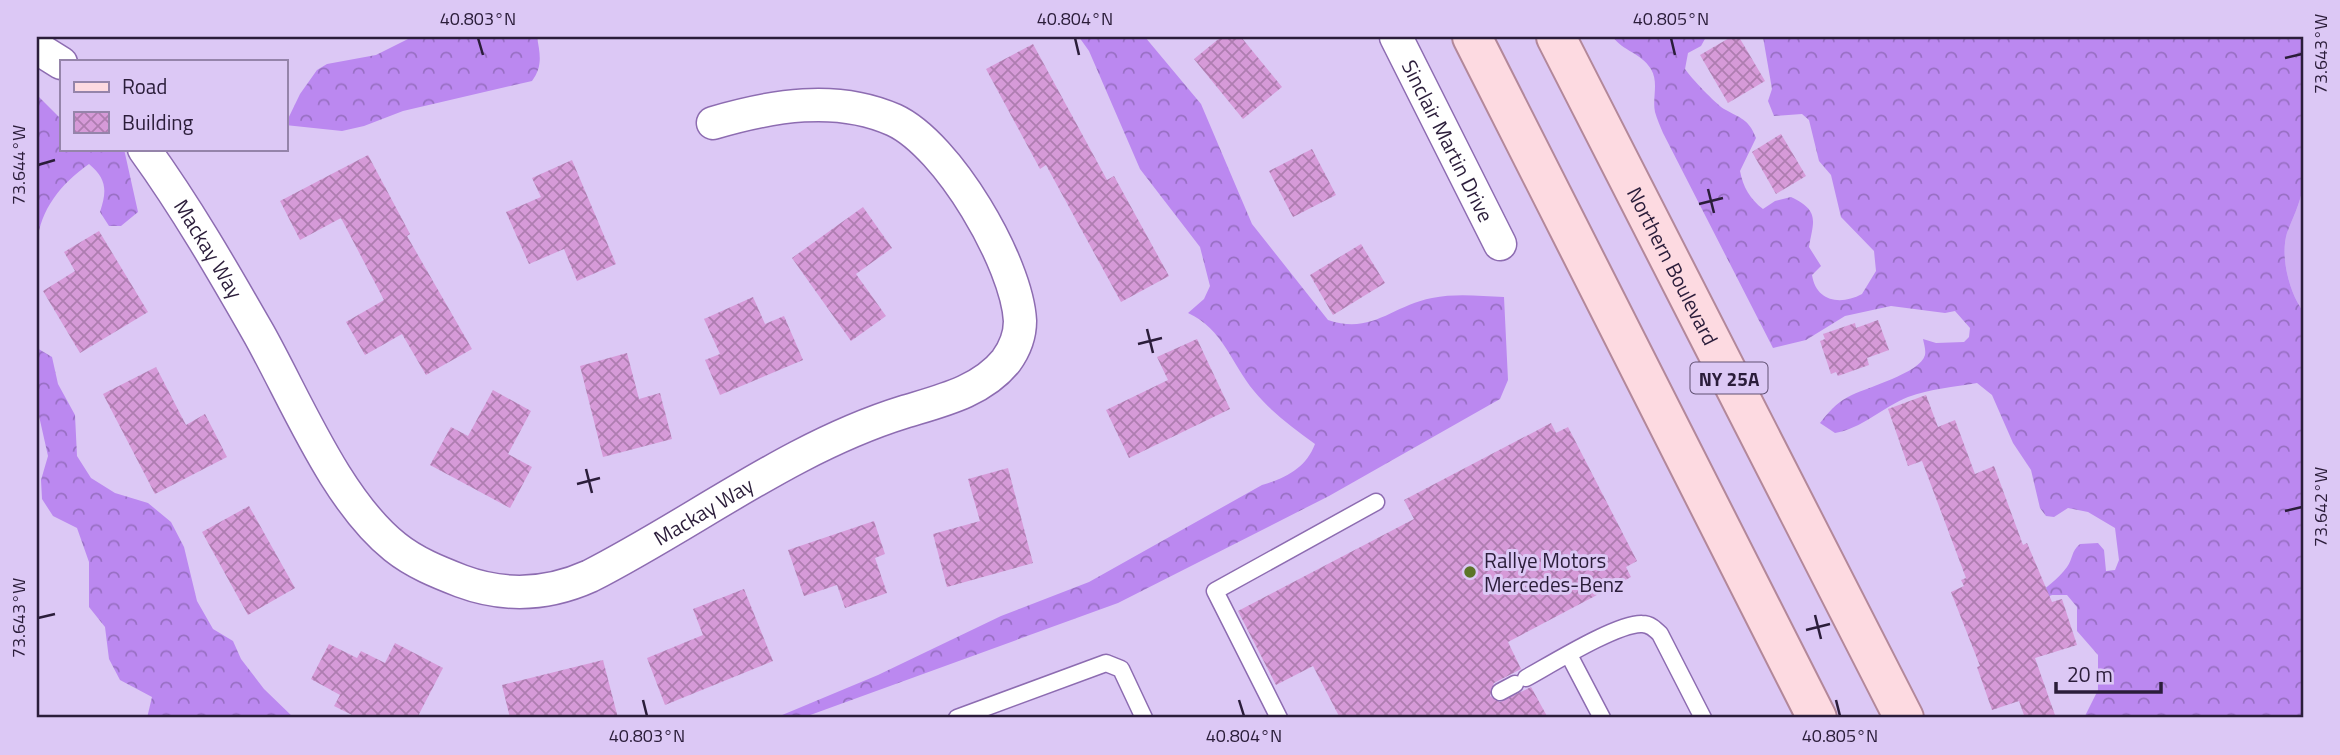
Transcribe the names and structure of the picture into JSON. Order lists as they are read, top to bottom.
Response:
{
  "streets": {
    "main road": ["Northern Boulevard", "NY 25A"],
    "street": ["Sinclair Martin Drive", "Mackay Way"]
  },
  "places": ["Rallye Motors Mercedes-Benz"],
  "legend": ["Road", "Building"],
  "scale_bar": "20 m",
  "coordinates": [
    "40.803°N",
    "40.804°N",
    "40.805°N",
    "73.643°W",
    "73.644°W",
    "73.642°W"
  ]
}
